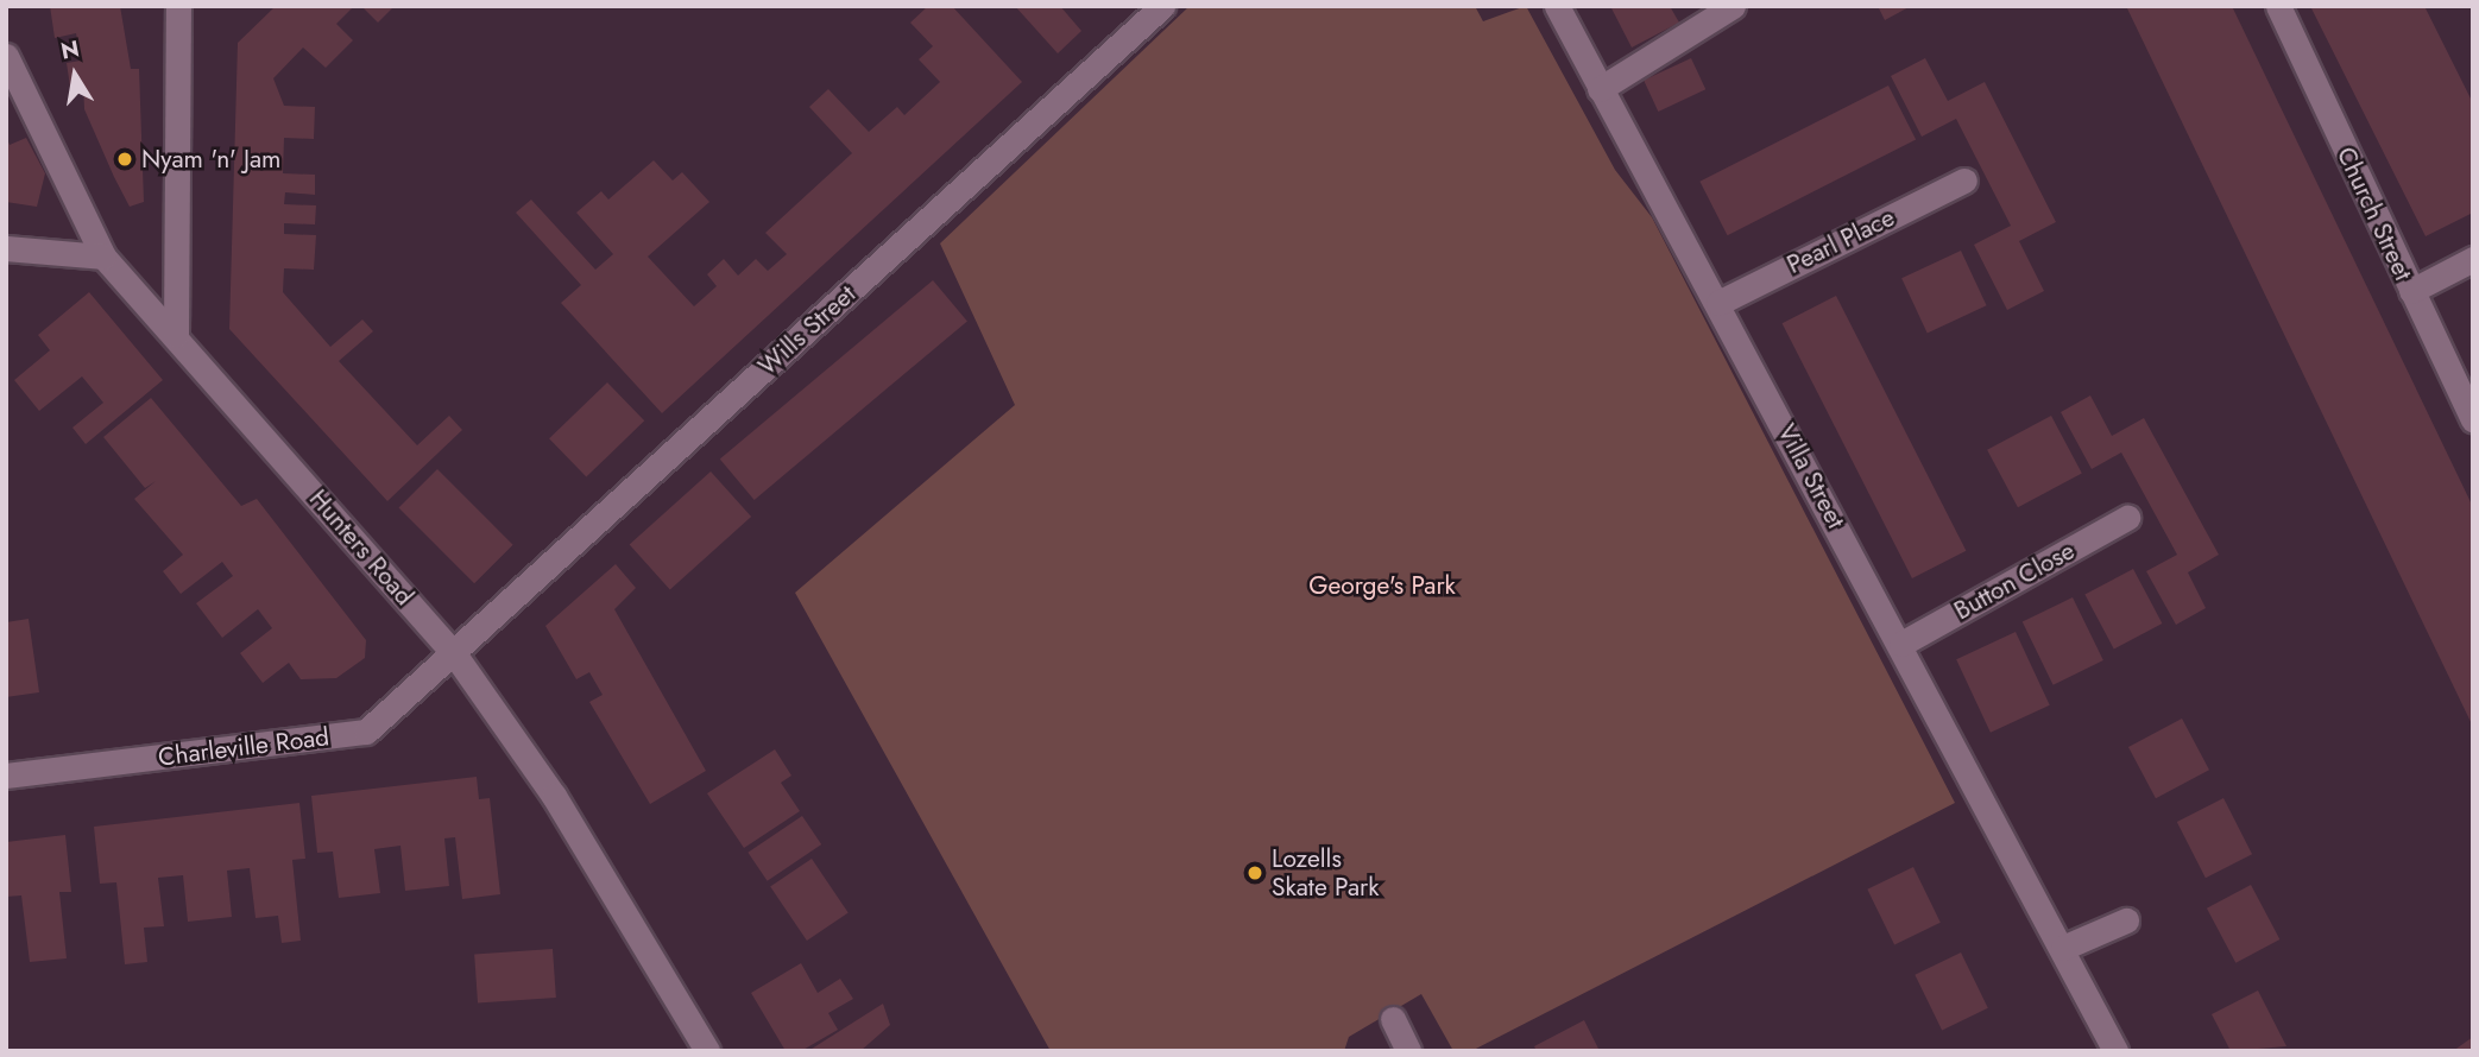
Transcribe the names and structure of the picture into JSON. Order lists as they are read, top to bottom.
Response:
{
  "streets": {
    "street": [
      "Church Street",
      "Pearl Place",
      "Wills Street",
      "Villa Street",
      "Hunters Road",
      "Button Close",
      "Charleville Road"
    ]
  },
  "crossings": [
    ["Pearl Place", "Villa Street"],
    ["Wills Street", "Hunters Road"],
    ["Wills Street", "Charleville Road"],
    ["Villa Street", "Button Close"],
    ["Hunters Road", "Charleville Road"]
  ],
  "parks": ["George's Park"],
  "places": ["Nyam 'n' Jam", "Lozells Skate Park"],
  "north": "top"
}
